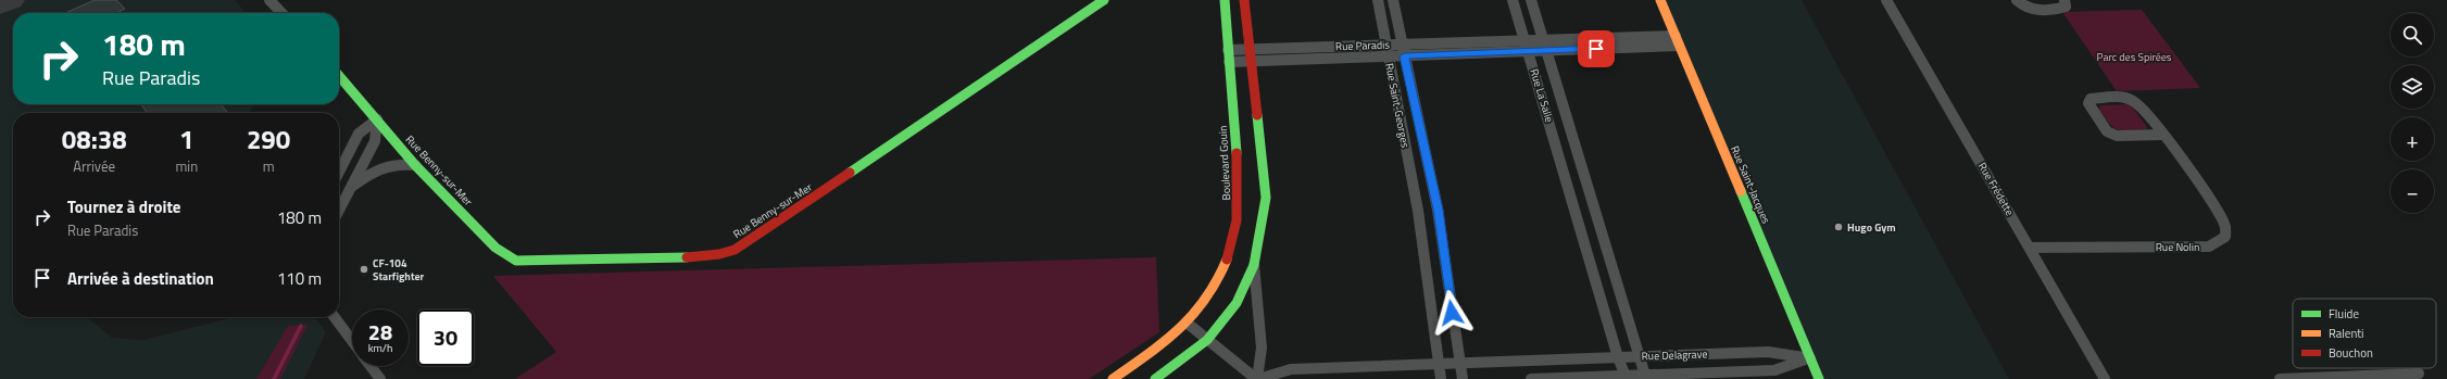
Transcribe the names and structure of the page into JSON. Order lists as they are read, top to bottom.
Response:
{
  "streets": {
    "street": [
      "Rue Paradis",
      "Rue La Salle",
      "Rue Saint-Georges",
      "Boulevard Gouin",
      "Rue Benny-sur-Mer",
      "Rue Saint-Jacques",
      "Rue Frédette",
      "Rue Nolin",
      "Rue Delagrave"
    ]
  },
  "crossings": [
    ["Rue Paradis", "Rue La Salle"],
    ["Rue Paradis", "Rue Saint-Georges"],
    ["Rue Paradis", "Boulevard Gouin"],
    ["Rue Paradis", "Rue Saint-Jacques"],
    ["Rue La Salle", "Rue Delagrave"],
    ["Rue Saint-Georges", "Rue Delagrave"],
    ["Rue Saint-Jacques", "Rue Delagrave"],
    ["Rue Frédette", "Rue Nolin"]
  ],
  "parks": ["Parc des Spirées"],
  "places": ["Hugo Gym", "CF-104 Starfighter"],
  "legend": ["Fluide", "Ralenti", "Bouchon"],
  "page": {
    "map_buttons": ["+", "−"],
    "turn": ["180 m", "Rue Paradis"],
    "eta": [
      "08:38",
      "Arrivée",
      "1",
      "min",
      "290",
      "m"
    ],
    "list": [
      {
        "name": "Tournez à droite",
        "note": "Rue Paradis",
        "value": "180 m"
      },
      {
        "name": "Arrivée à destination",
        "value": "110 m"
      }
    ],
    "speed": "28 km/h",
    "limit": "30"
  }
}
